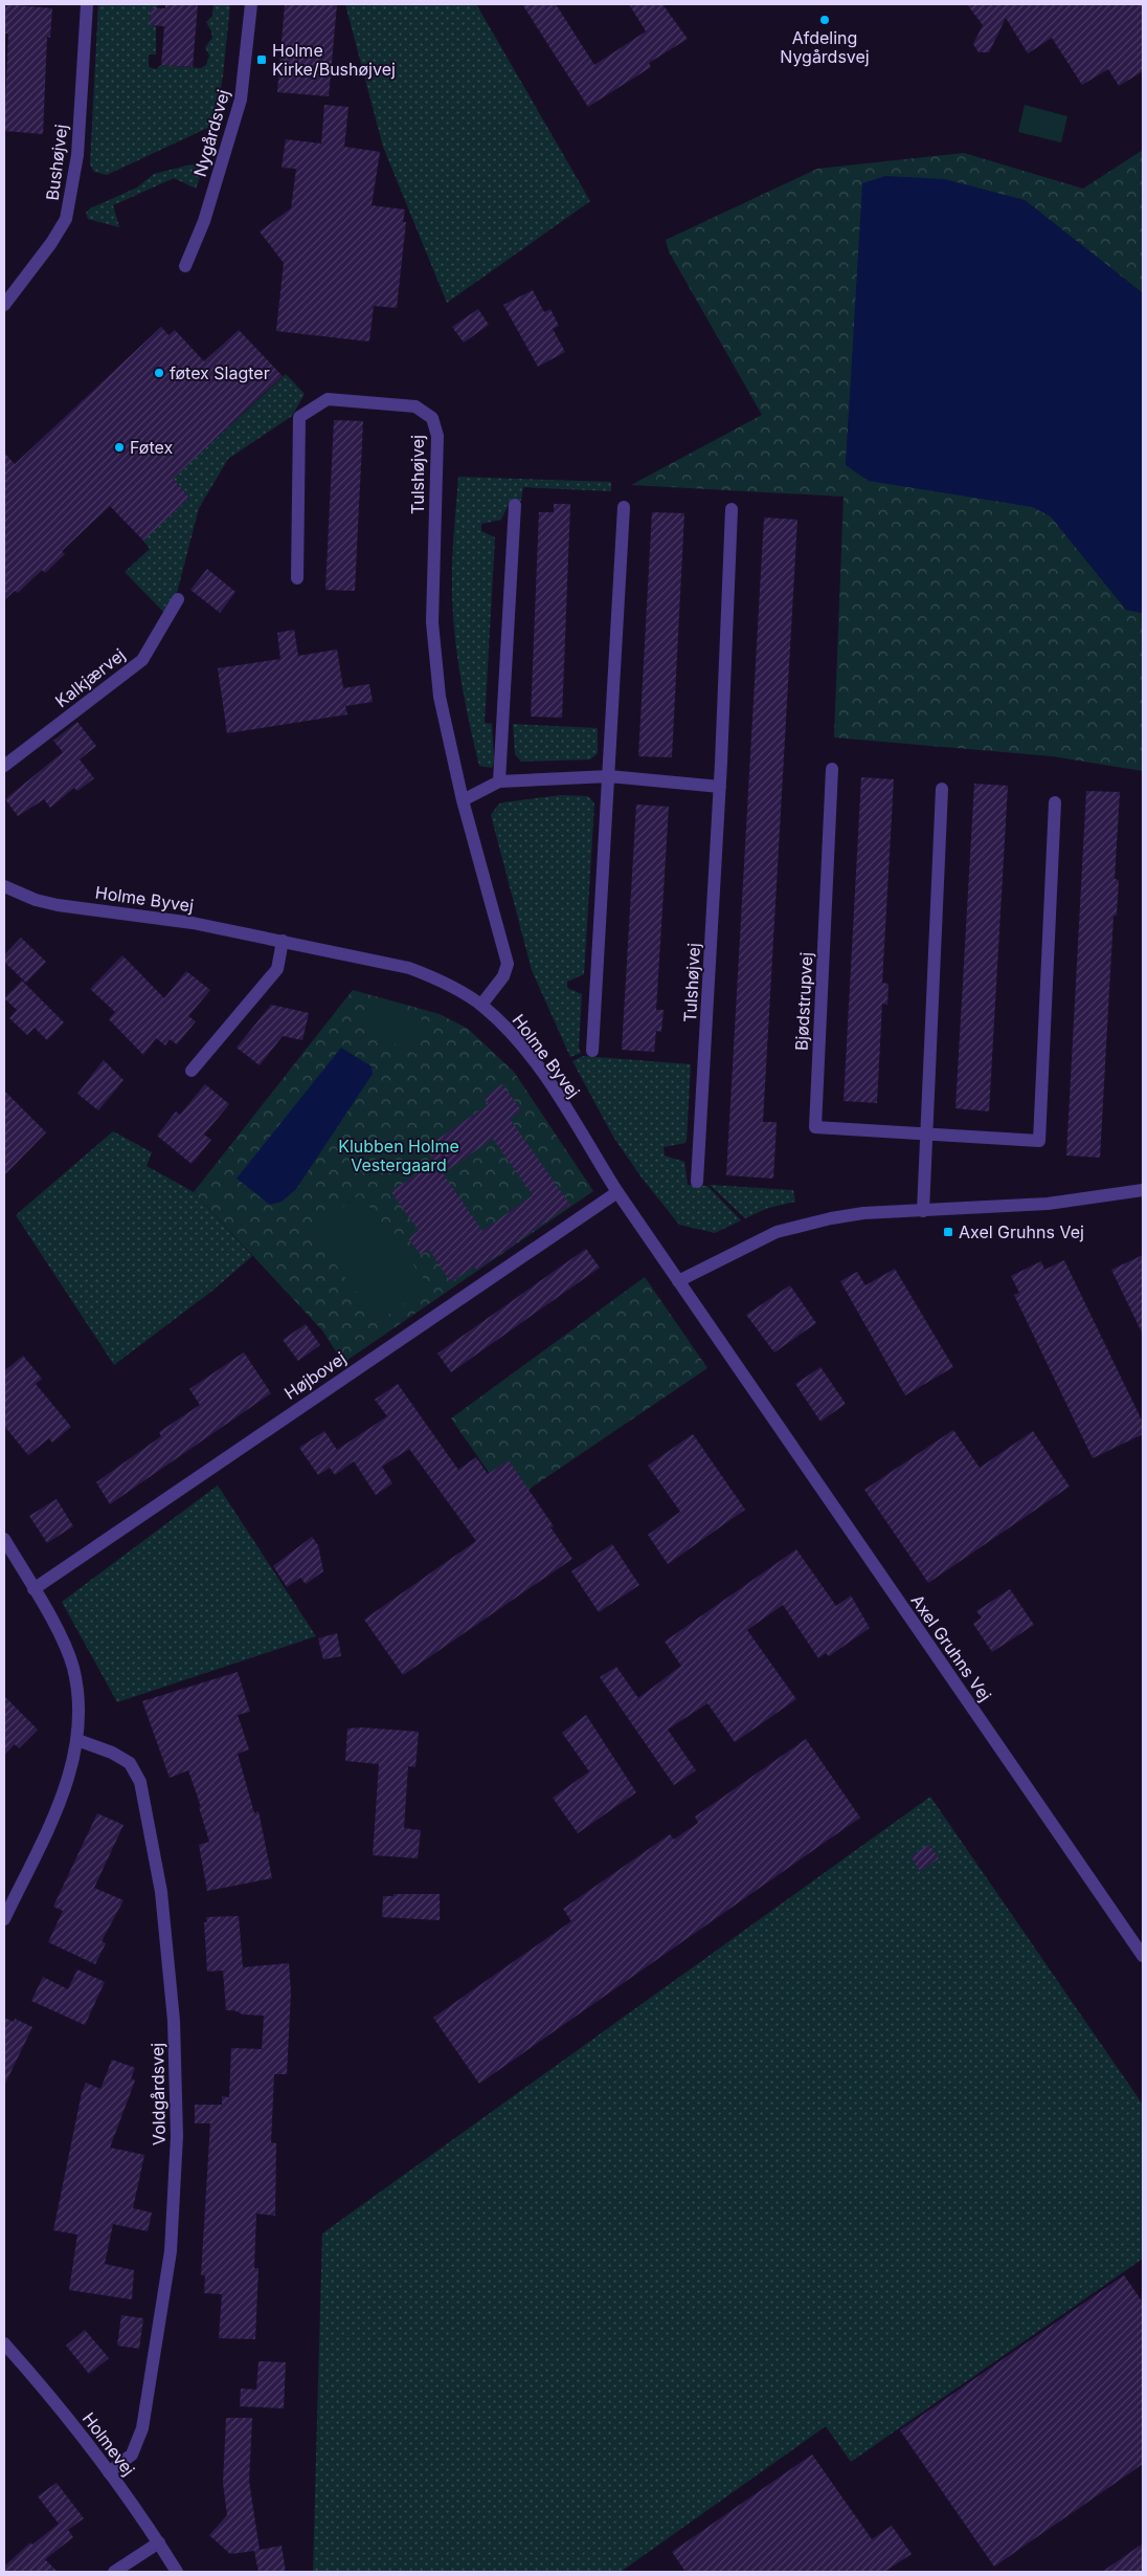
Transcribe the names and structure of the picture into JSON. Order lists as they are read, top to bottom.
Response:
{
  "streets": {
    "street": [
      "Nygårdsvej",
      "Bushøjvej",
      "Tulshøjvej",
      "Kalkjærvej",
      "Holme Byvej",
      "Bjødstrupvej",
      "Højbovej",
      "Axel Gruhns Vej",
      "Voldgårdsvej",
      "Holmevej"
    ]
  },
  "crossings": [
    ["Tulshøjvej", "Holme Byvej"],
    ["Holme Byvej", "Højbovej"],
    ["Holme Byvej", "Axel Gruhns Vej"],
    ["Voldgårdsvej", "Holmevej"]
  ],
  "parks": ["Klubben Holme Vestergaard"],
  "places": {
    "other": ["Afdeling Nygårdsvej", "føtex Slagter", "Føtex"],
    "transit": ["Holme Kirke/Bushøjvej", "Axel Gruhns Vej"]
  }
}
